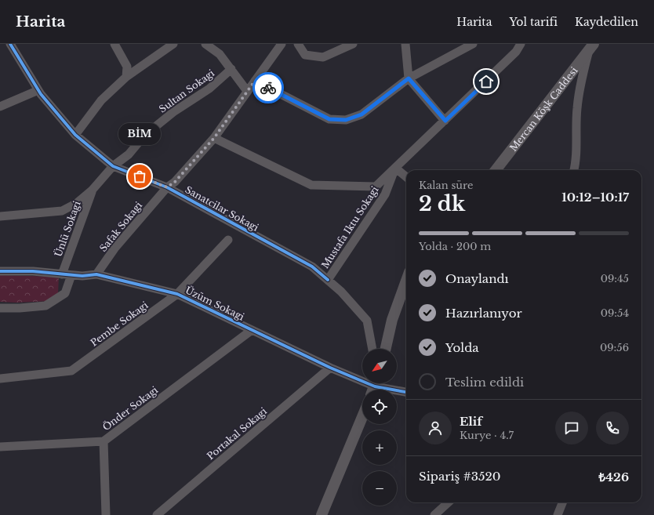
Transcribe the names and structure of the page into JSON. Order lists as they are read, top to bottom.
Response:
{
  "streets": {
    "street": [
      "Sultan Sokagi",
      "Mercan Köşk Caddesi",
      "Sanatcilar Sokagi",
      "Safak Sokagi",
      "Mustafa Iktu Sokagi",
      "Ünlü Sokagi",
      "Üzüm Sokagi",
      "Pembe Sokagi",
      "Önder Sokagi",
      "Portakal Sokagi"
    ]
  },
  "crossings": [
    ["Sultan Sokagi", "Sanatcilar Sokagi"],
    ["Sultan Sokagi", "Ünlü Sokagi"],
    ["Sanatcilar Sokagi", "Safak Sokagi"],
    ["Sanatcilar Sokagi", "Mustafa Iktu Sokagi"],
    ["Safak Sokagi", "Mustafa Iktu Sokagi"],
    ["Safak Sokagi", "Üzüm Sokagi"],
    ["Ünlü Sokagi", "Üzüm Sokagi"],
    ["Üzüm Sokagi", "Pembe Sokagi"],
    ["Üzüm Sokagi", "Önder Sokagi"],
    ["Üzüm Sokagi", "Portakal Sokagi"]
  ],
  "places": ["BİM"],
  "north": "bottom left",
  "page": {
    "header": "Harita",
    "nav": ["Harita", "Yol tarifi", "Kaydedilen"],
    "bubble": "BİM",
    "heading": ["2 dk", "Kalan süre", "10:12–10:17"],
    "panel": [
      "Elif",
      "Kurye · 4.7",
      "Sipariş #3520",
      "₺426"
    ],
    "bar": "Yolda · 200 m",
    "list": [
      ["Onaylandı", "09:45"],
      ["Hazırlanıyor", "09:54"],
      ["Yolda", "09:56"],
      "Teslim edildi"
    ],
    "map_buttons": ["+", "−"]
  }
}
